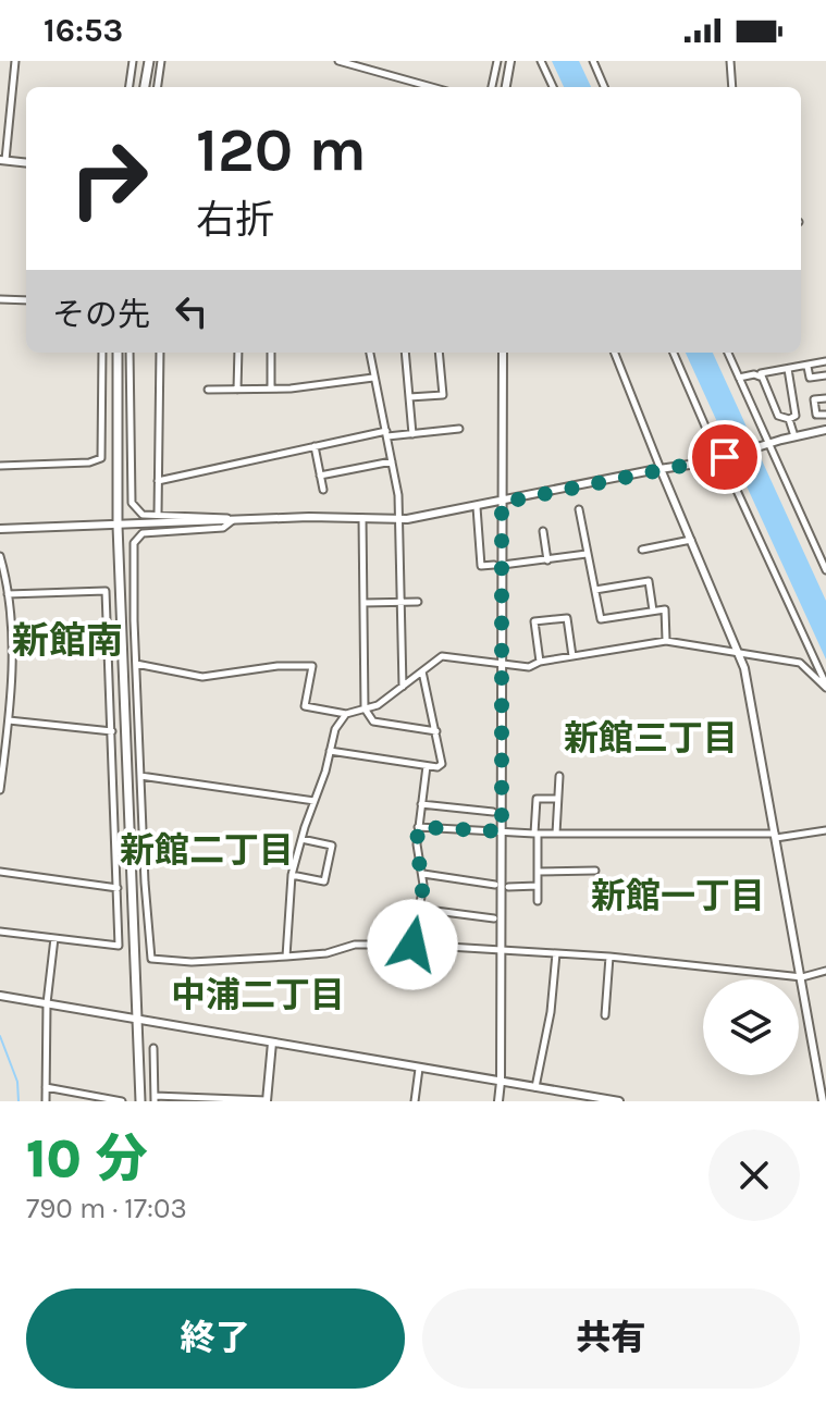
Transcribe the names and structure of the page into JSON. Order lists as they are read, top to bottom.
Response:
{
  "districts": [
    "新館南",
    "新館三丁目",
    "新館二丁目",
    "新館一丁目",
    "中浦二丁目"
  ],
  "page": {
    "status": "16:53",
    "turn": ["120 m", "右折"],
    "then": "その先",
    "heading": ["10 分", "790 m · 17:03"],
    "buttons": ["終了", "共有"]
  }
}
